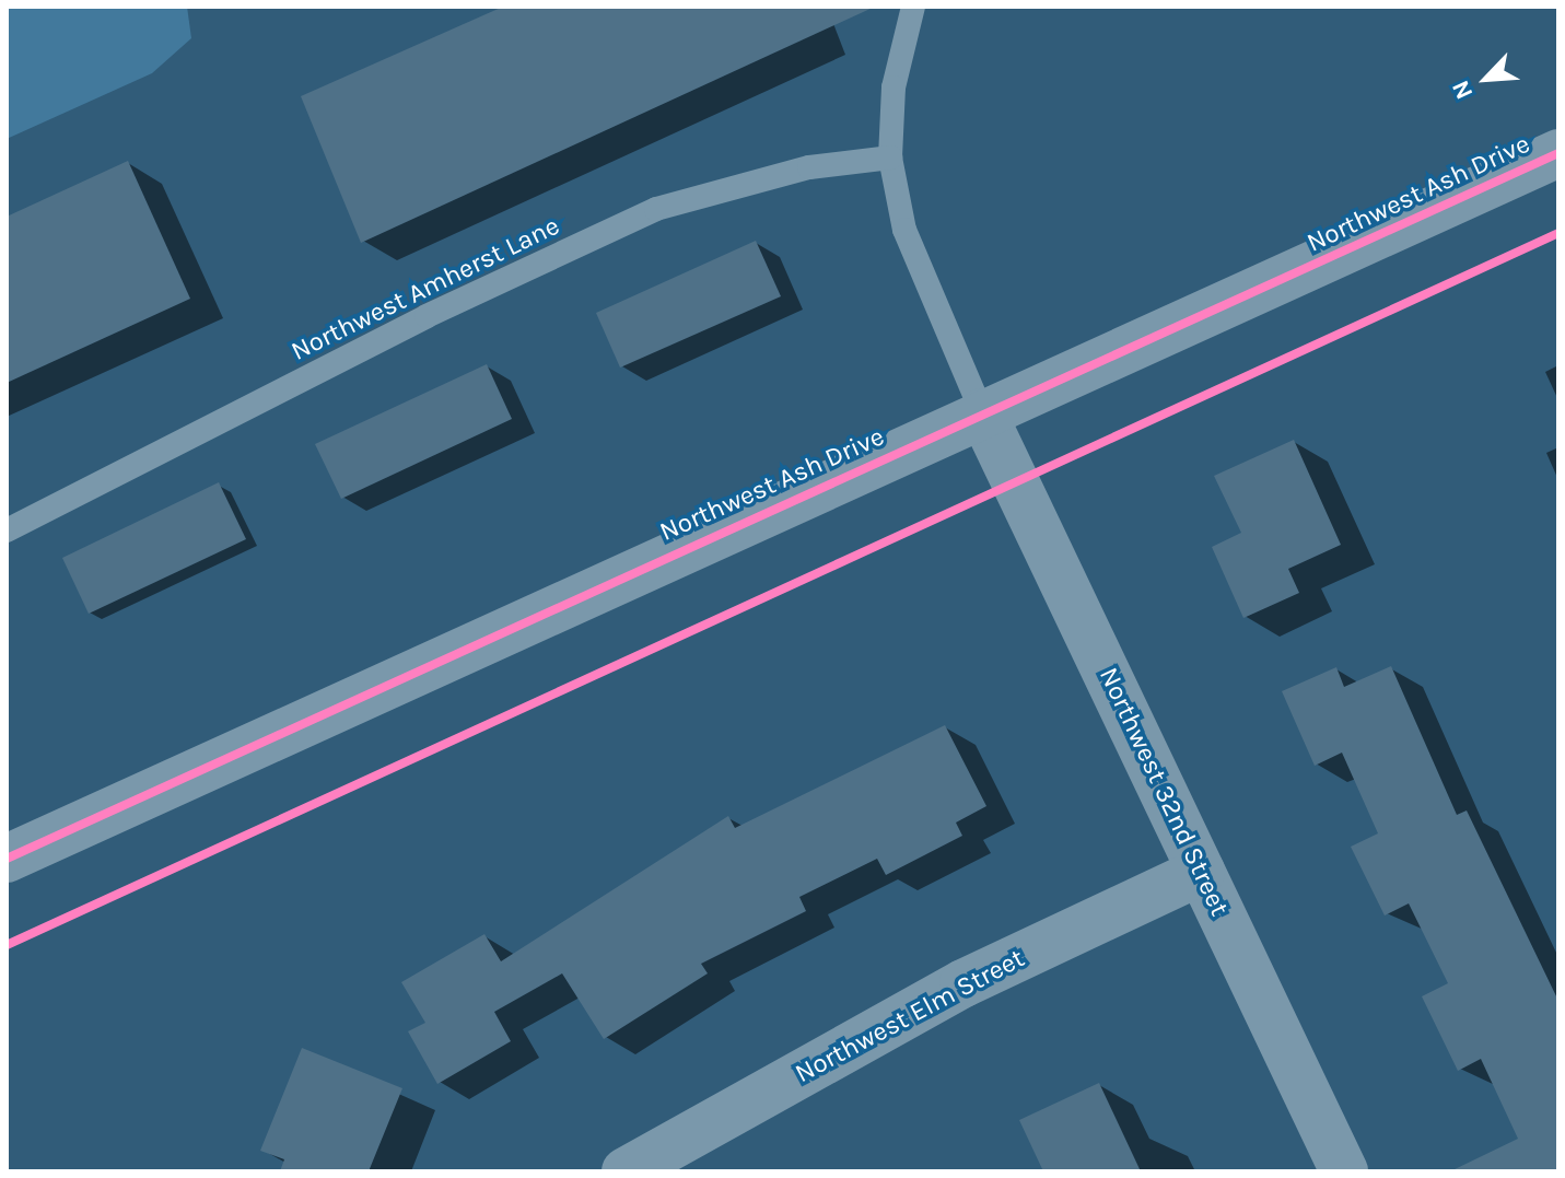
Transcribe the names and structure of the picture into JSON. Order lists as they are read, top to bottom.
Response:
{
  "streets": {
    "street": ["Northwest Ash Drive", "Northwest 32nd Street", "Northwest Elm Street"],
    "lane": ["Northwest Amherst Lane"]
  },
  "crossings": [
    ["Northwest Ash Drive", "Northwest 32nd Street"],
    ["Northwest 32nd Street", "Northwest Elm Street"]
  ],
  "north": "bottom left"
}
